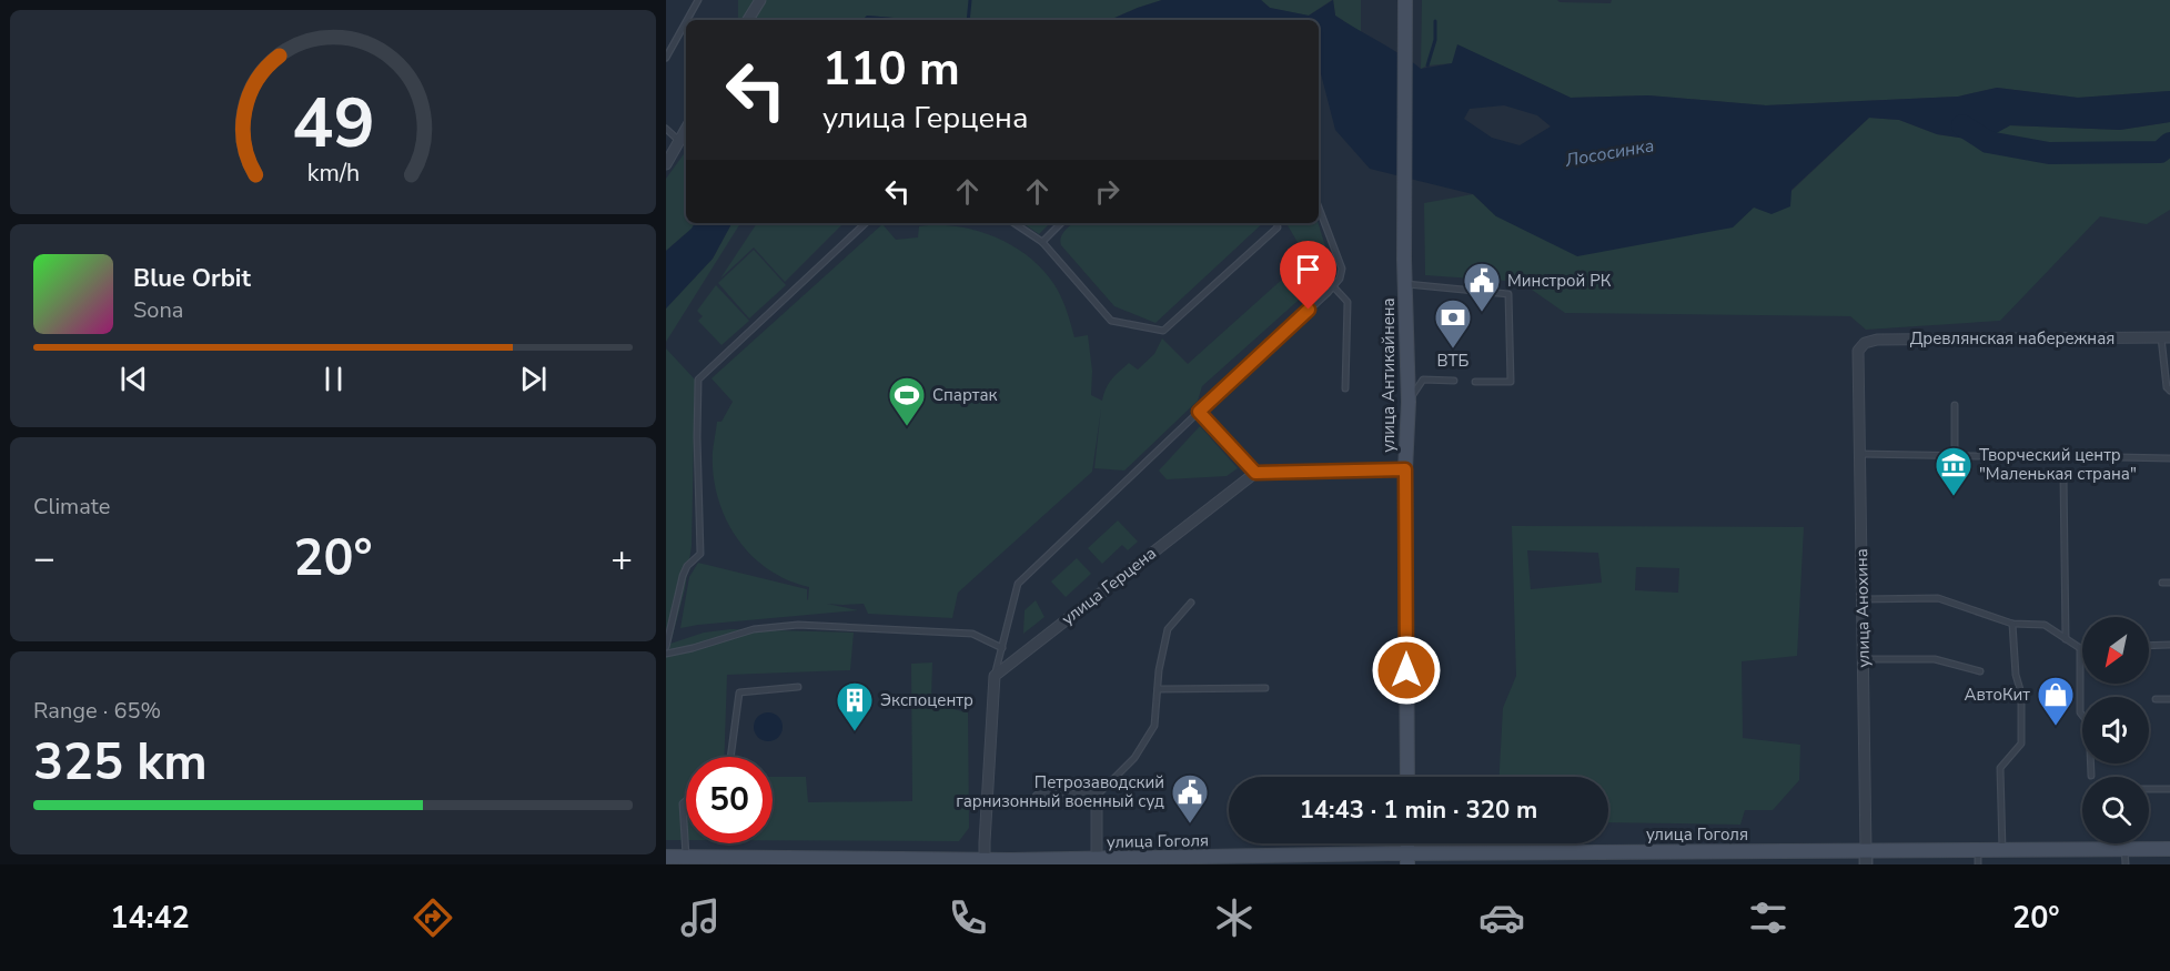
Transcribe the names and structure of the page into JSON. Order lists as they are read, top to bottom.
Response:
{
  "streets": {
    "main road": ["улица Антикайнена", "улица Гоголя"],
    "street": ["Древлянская набережная", "улица Герцена", "улица Анохина"]
  },
  "crossings": [
    ["Древлянская набережная", "улица Анохина"],
    ["улица Анохина", "улица Гоголя"]
  ],
  "water": ["Лососинка"],
  "places": {
    "public building": ["Минстрой РК", "Петрозаводский гарнизонный военный суд"],
    "bank": ["ВТБ"],
    "sports": ["Спартак"],
    "museum": ["Творческий центр \"Маленькая страна\""],
    "shop": ["АвтоКит"],
    "building": ["Экспоцентр"]
  },
  "north": "bottom left",
  "page": {
    "turn": ["110 m", "улица Герцена"],
    "song": ["Blue Orbit", "Sona"],
    "tile": [
      "Climate",
      ["Range · 65%", "325 km"]
    ],
    "heat": ["−", "20°", "+"],
    "limit": "50",
    "trip": "14:43 · 1 min · 320 m",
    "tabs": ["14:42", "20°"],
    "gauge": ["49", "km/h"]
  }
}
